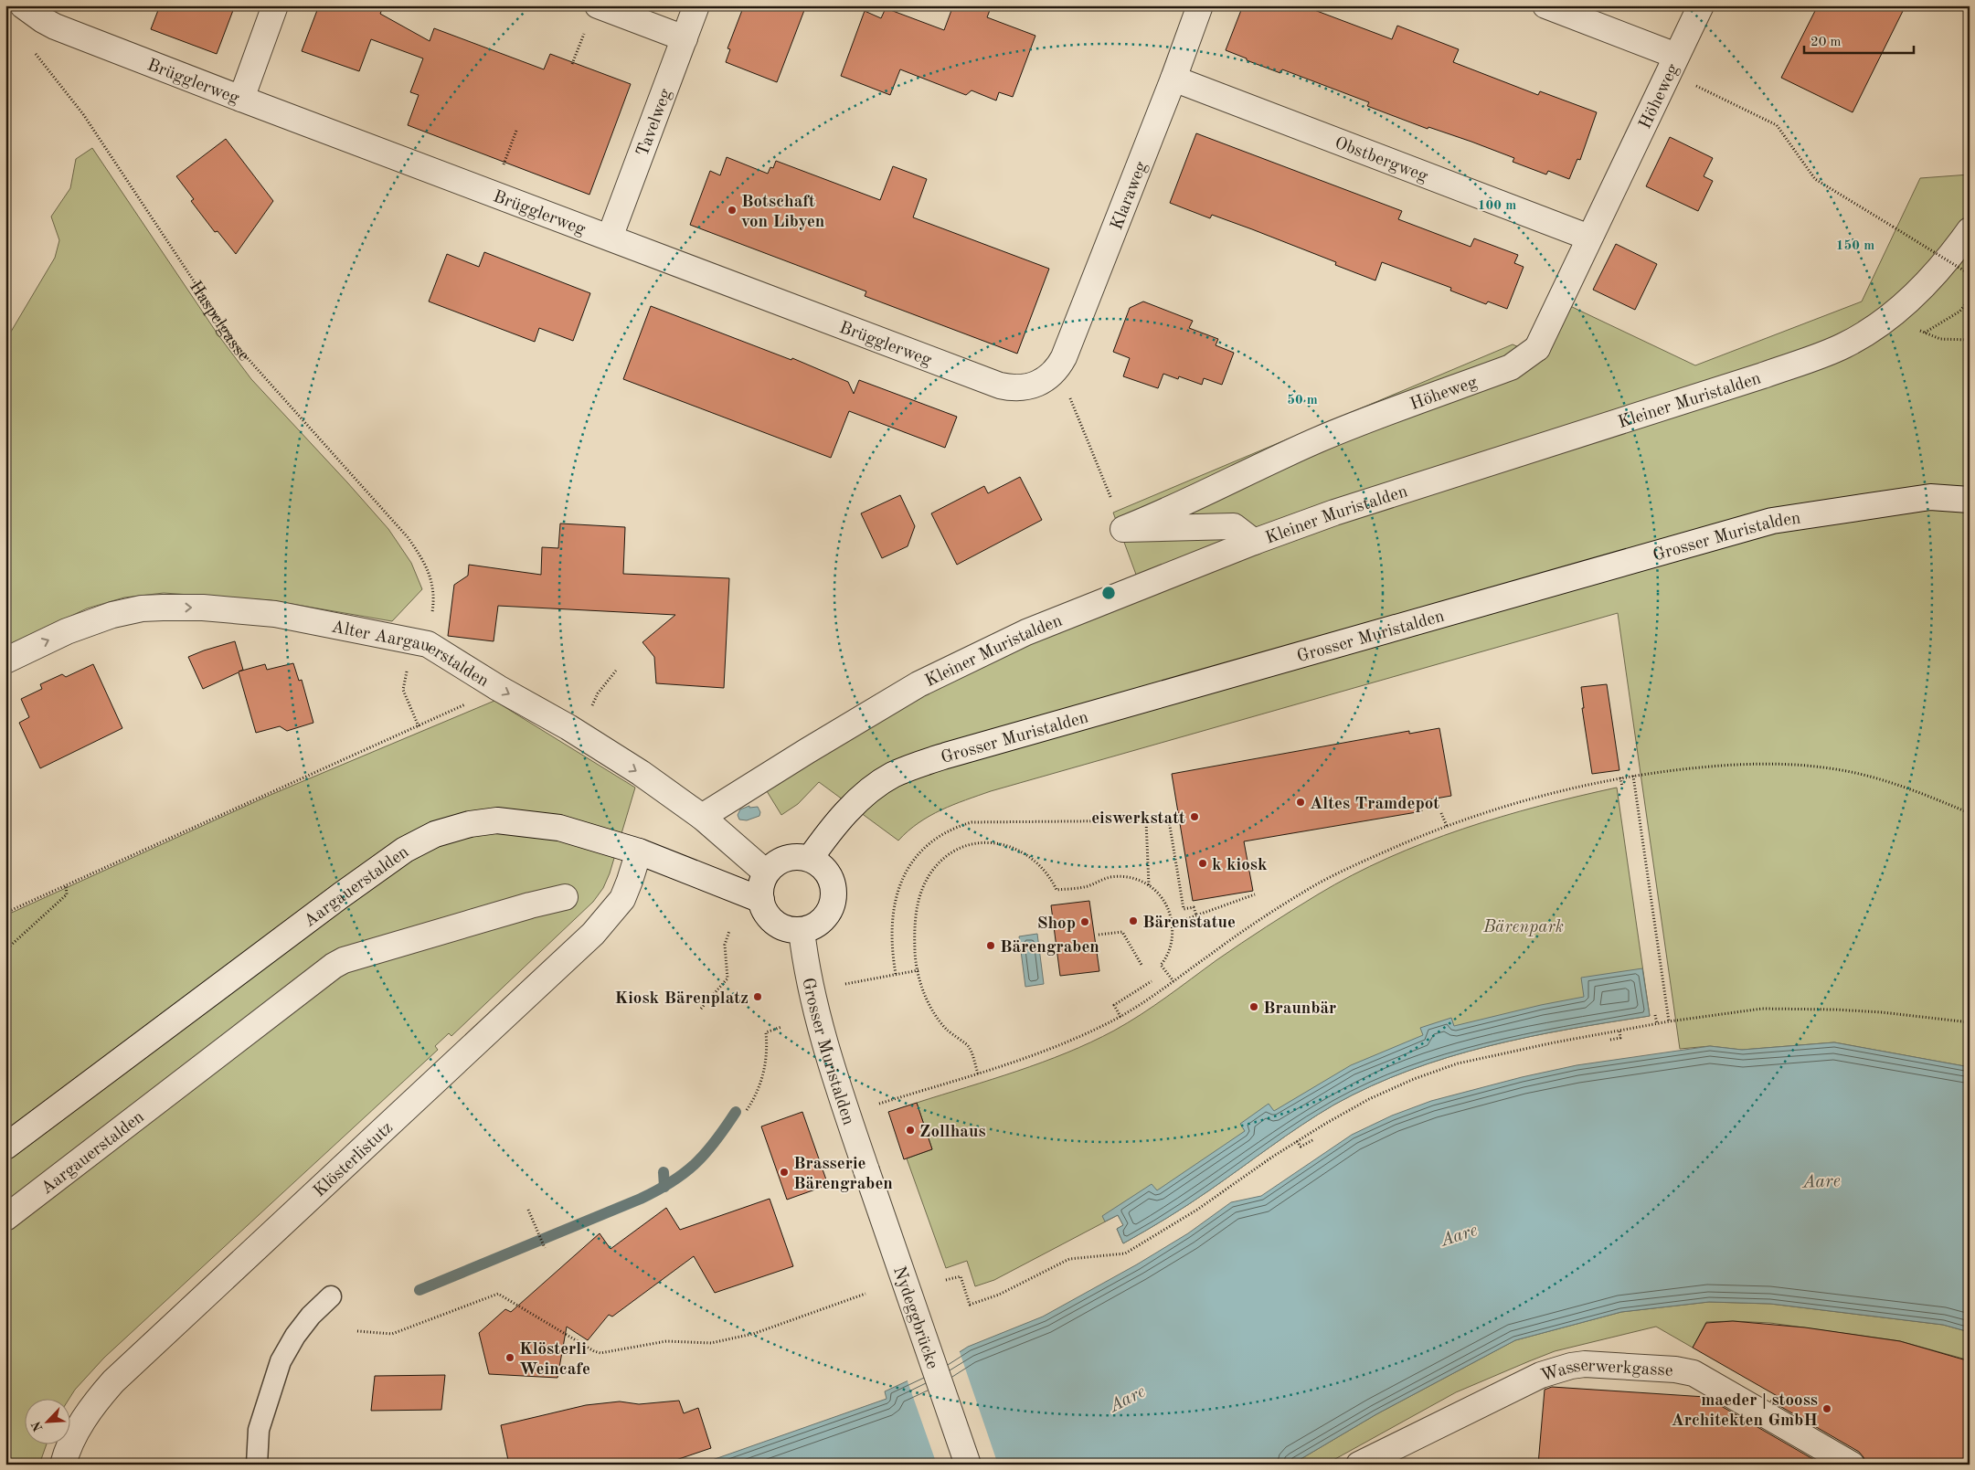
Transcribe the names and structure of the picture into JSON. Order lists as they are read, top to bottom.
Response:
{
  "streets": {
    "street": [
      "Brügglerweg",
      "Höheweg",
      "Tavelweg",
      "Obstbergweg",
      "Klaraweg",
      "Kleiner Muristalden",
      "Grosser Muristalden",
      "Alter Aargauerstalden",
      "Aargauerstalden",
      "Klösterlistutz",
      "Nydeggbrücke",
      "Wasserwerkgasse"
    ],
    "path": ["Haspelgasse"]
  },
  "crossings": [
    ["Brügglerweg", "Tavelweg"],
    ["Brügglerweg", "Klaraweg"],
    ["Höheweg", "Obstbergweg"],
    ["Höheweg", "Kleiner Muristalden"],
    ["Obstbergweg", "Klaraweg"],
    ["Kleiner Muristalden", "Alter Aargauerstalden"],
    ["Grosser Muristalden", "Alter Aargauerstalden"],
    ["Grosser Muristalden", "Aargauerstalden"],
    ["Grosser Muristalden", "Nydeggbrücke"],
    ["Alter Aargauerstalden", "Aargauerstalden"],
    ["Aargauerstalden", "Klösterlistutz"]
  ],
  "one_way": ["Alter Aargauerstalden"],
  "water": ["Aare"],
  "parks": ["Bärenpark"],
  "places": [
    "Botschaft von Libyen",
    "Altes Tramdepot",
    "eiswerkstatt",
    "k kiosk",
    "Bärenstatue",
    "Shop",
    "Bärengraben",
    "Kiosk Bärenplatz",
    "Braunbär",
    "Zollhaus",
    "Brasserie Bärengraben",
    "Klösterli Weincafe",
    "maeder | stooss Architekten GmbH"
  ],
  "scale_bar": "20 m",
  "north": "bottom left",
  "rings": ["100 m", "150 m", "50 m"]
}
